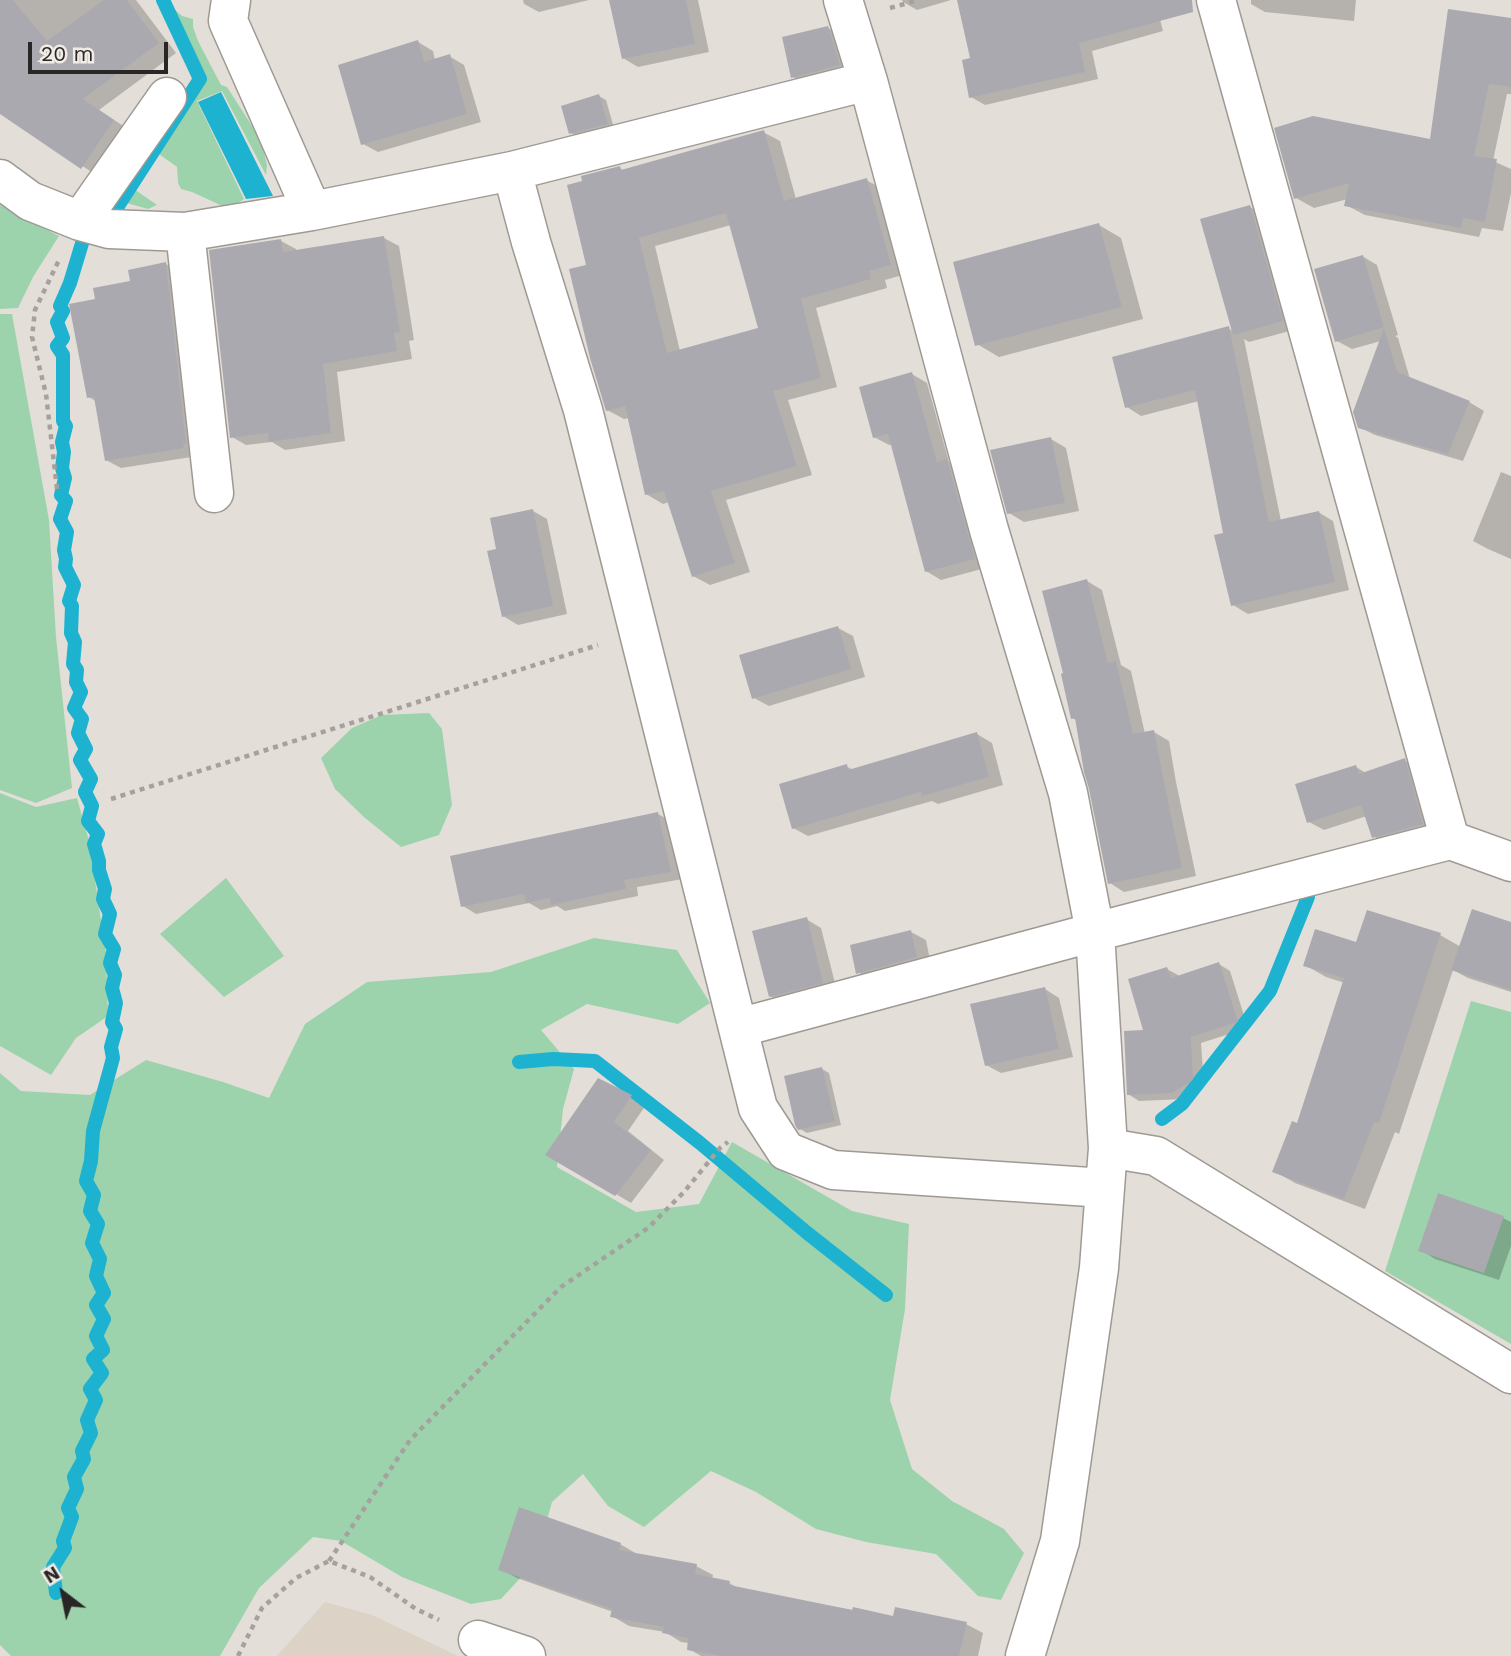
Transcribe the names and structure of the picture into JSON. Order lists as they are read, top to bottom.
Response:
{
  "scale_bar": "20 m",
  "north": "top left"
}
